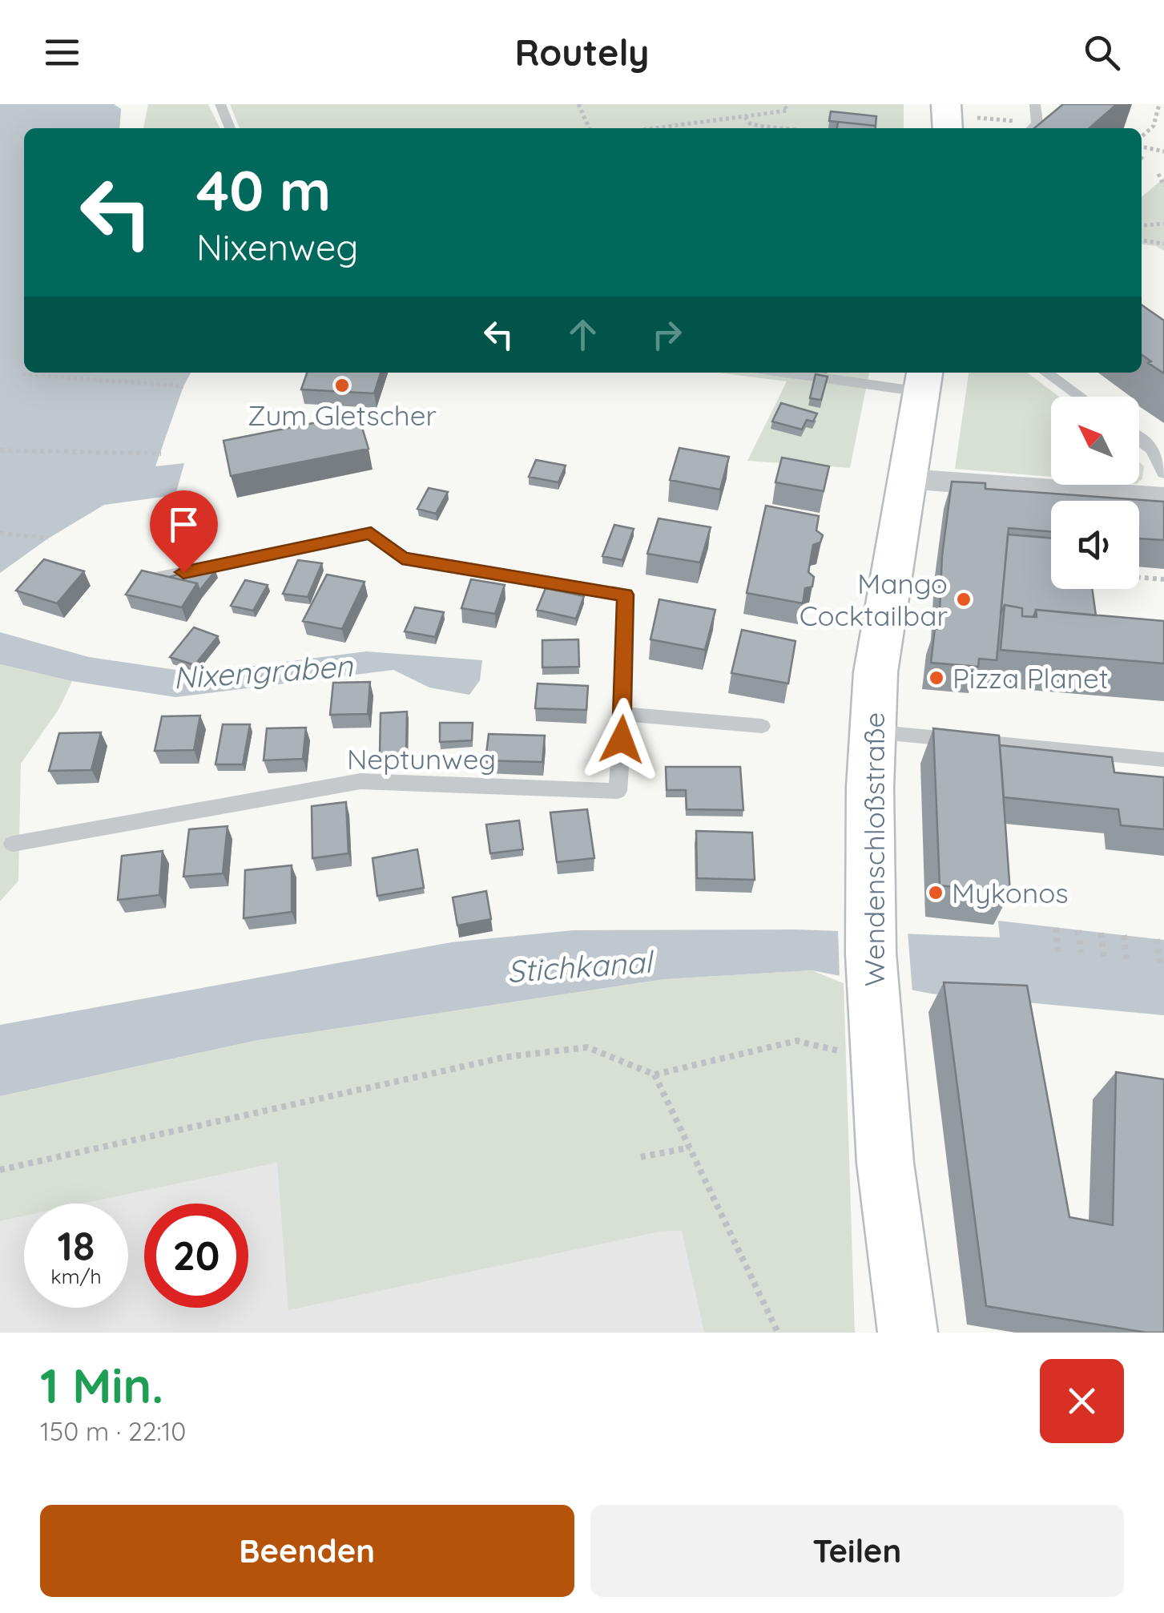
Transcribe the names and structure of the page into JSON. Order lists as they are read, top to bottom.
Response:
{
  "streets": {
    "street": ["Wendenschloßstraße"],
    "lane": ["Neptunweg"]
  },
  "water": ["Nixengraben", "Stichkanal"],
  "places": [
    "Zum Gletscher",
    "Mango Cocktailbar",
    "Pizza Planet",
    "Mykonos"
  ],
  "north": "top left",
  "page": {
    "header": "Routely",
    "turn": ["40 m", "Nixenweg"],
    "speed": "18 km/h",
    "limit": "20",
    "heading": ["1 Min.", "150 m · 22:10"],
    "buttons": ["Beenden", "Teilen"]
  }
}
